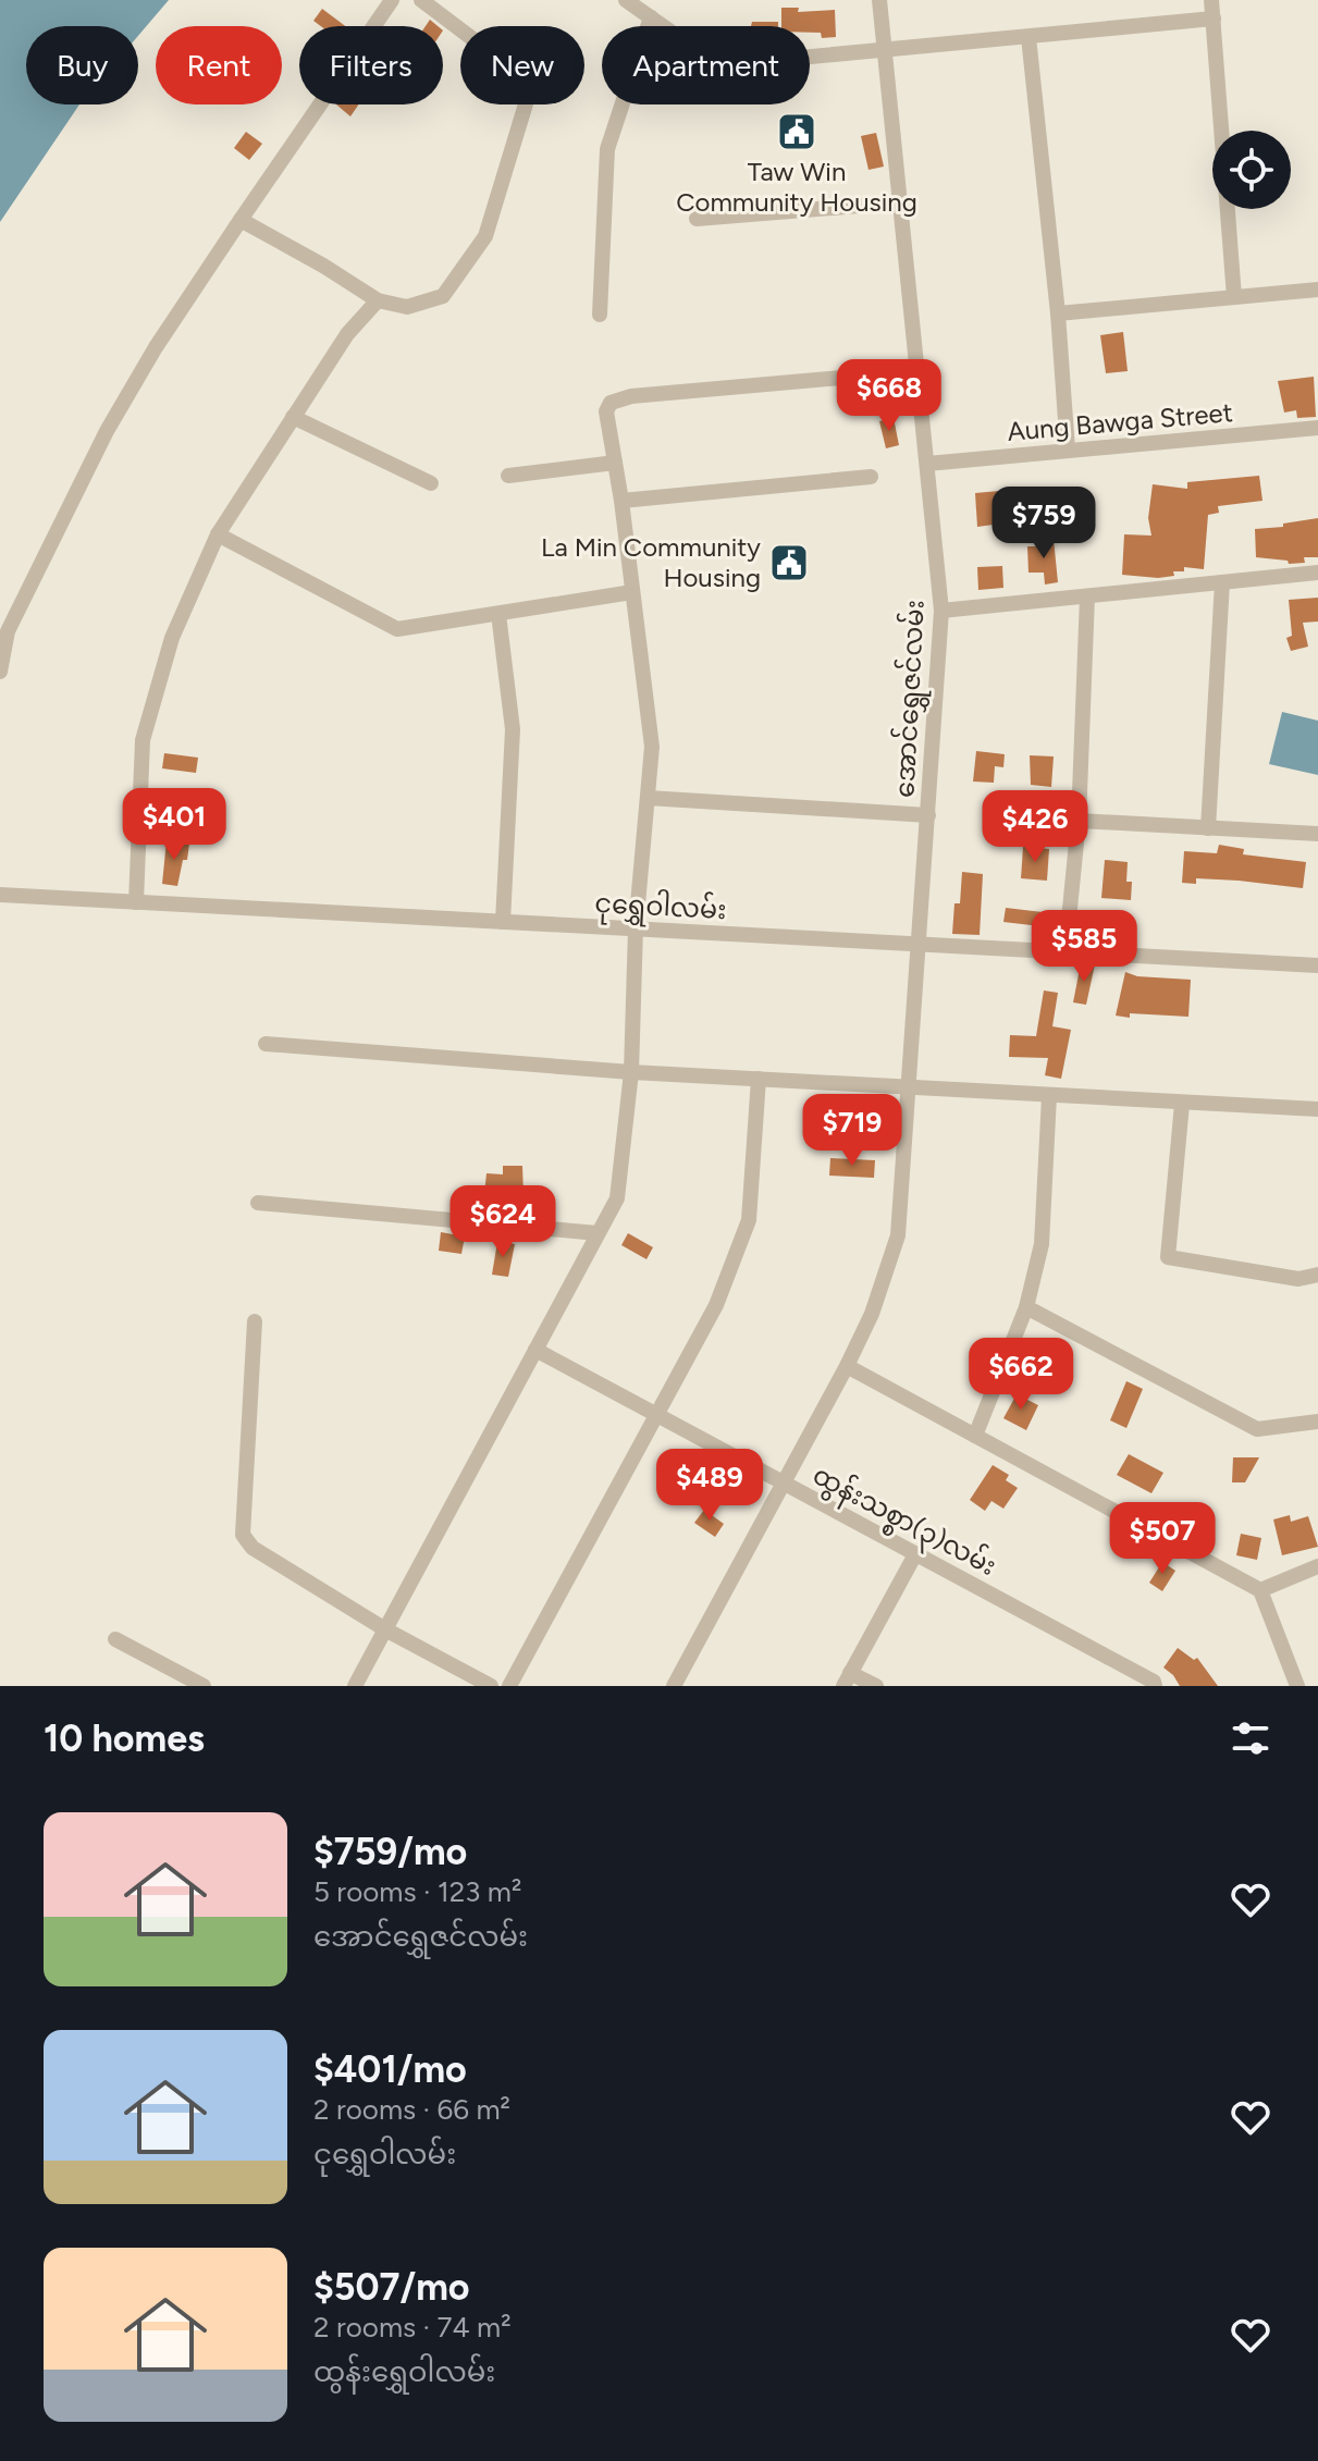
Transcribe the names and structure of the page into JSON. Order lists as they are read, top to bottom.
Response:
{
  "streets": {
    "street": [
      "Aung Bawga Street",
      "အောင်ရွှေဇင်လမ်း",
      "ငုရွှေဝါလမ်း",
      "ထွန်းသစ္စာ(၃)လမ်း"
    ]
  },
  "crossings": [
    ["Aung Bawga Street", "အောင်ရွှေဇင်လမ်း"],
    ["အောင်ရွှေဇင်လမ်း", "ငုရွှေဝါလမ်း"],
    ["အောင်ရွှေဇင်လမ်း", "ထွန်းသစ္စာ(၃)လမ်း"]
  ],
  "places": {
    "public building": ["Taw Win Community Housing", "La Min Community Housing"]
  },
  "page": {
    "chip": [
      "Buy",
      "Rent",
      "Filters",
      "New",
      "Apartment"
    ],
    "price": [
      "$668",
      "$759",
      "$401",
      "$426",
      "$585",
      "$719",
      "$624",
      "$662",
      "$489",
      "$507"
    ],
    "heading": "10 homes",
    "list": [
      {
        "name": "$759/mo",
        "note": "5 rooms · 123 m² · အောင်ရွှေဇင်လမ်း"
      },
      {
        "name": "$401/mo",
        "note": "2 rooms · 66 m² · ငုရွှေဝါလမ်း"
      },
      {
        "name": "$507/mo",
        "note": "2 rooms · 74 m² · ထွန်းရွှေဝါလမ်း"
      }
    ]
  }
}
